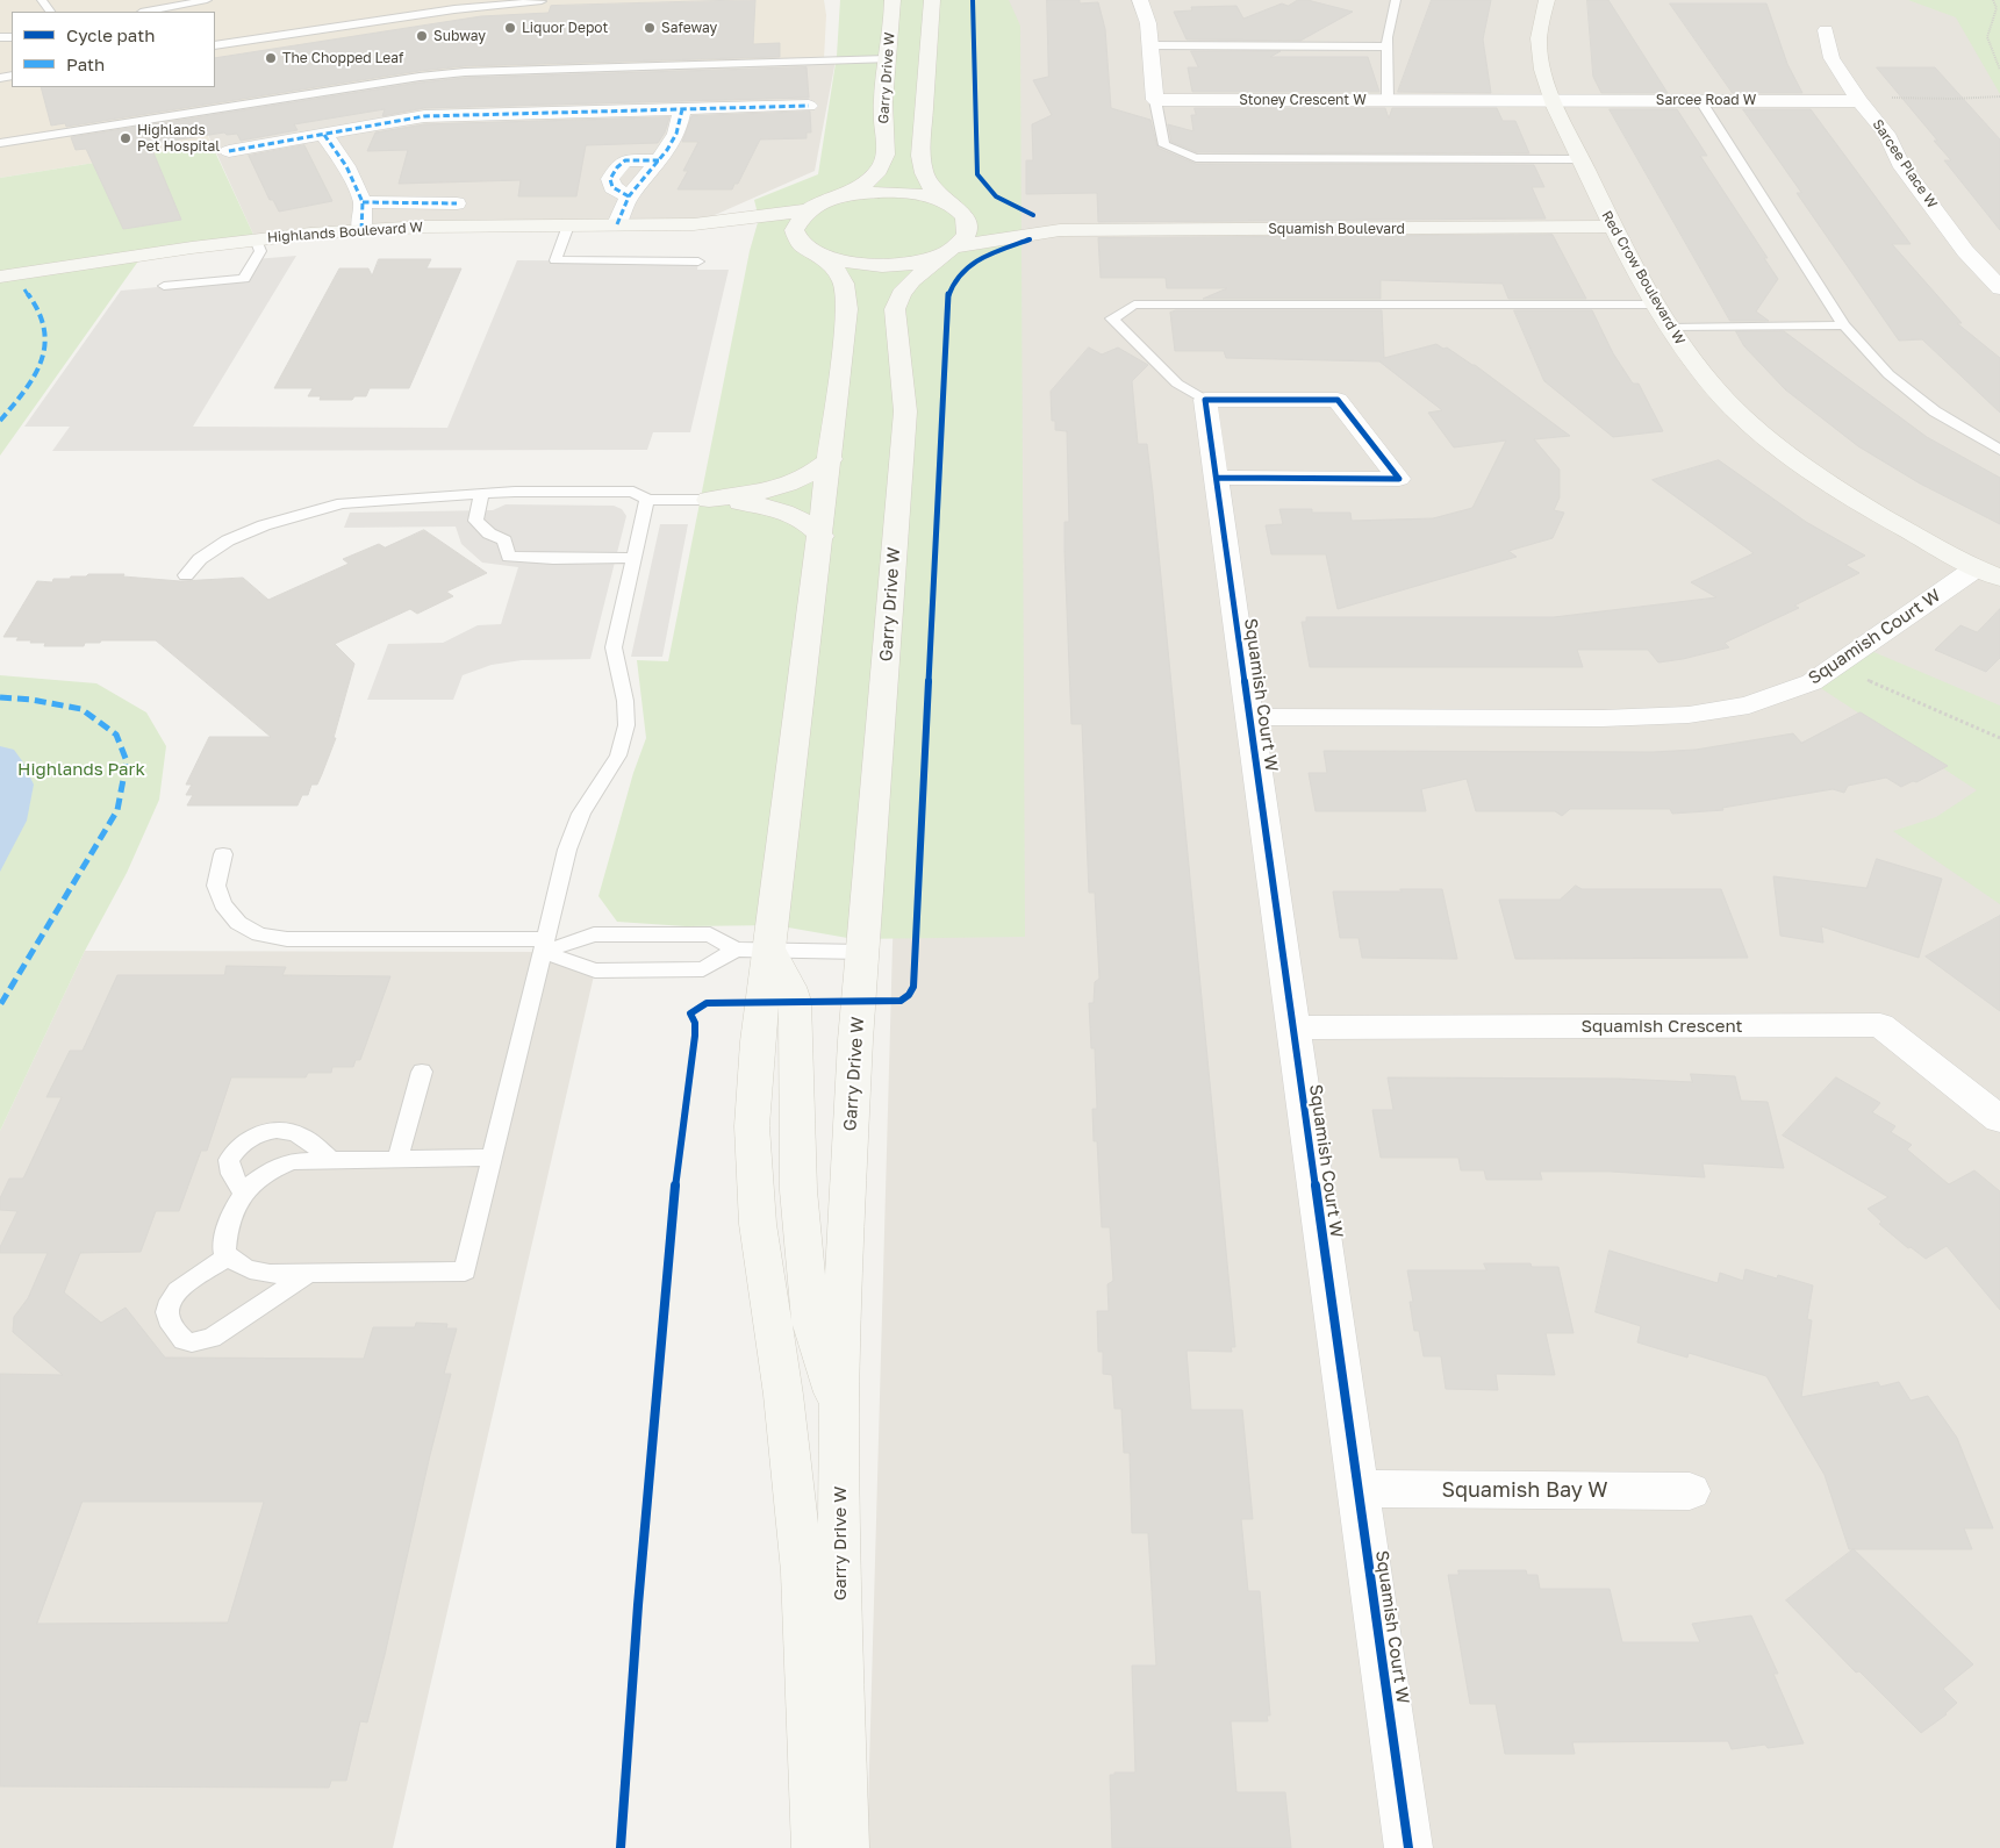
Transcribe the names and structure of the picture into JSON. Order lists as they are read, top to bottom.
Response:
{
  "streets": {
    "main road": [
      "Garry Drive W",
      "Squamish Boulevard",
      "Highlands Boulevard W",
      "Red Crow Boulevard W"
    ],
    "street": [
      "Stoney Crescent W",
      "Sarcee Road W",
      "Sarcee Place W",
      "Squamish Court W",
      "Squamish Crescent",
      "Squamish Bay W"
    ]
  },
  "crossings": [
    ["Garry Drive W", "Squamish Boulevard"],
    ["Garry Drive W", "Highlands Boulevard W"],
    ["Stoney Crescent W", "Sarcee Road W"],
    ["Stoney Crescent W", "Red Crow Boulevard W"],
    ["Sarcee Road W", "Sarcee Place W"],
    ["Sarcee Road W", "Red Crow Boulevard W"],
    ["Squamish Boulevard", "Highlands Boulevard W"],
    ["Squamish Boulevard", "Red Crow Boulevard W"],
    ["Red Crow Boulevard W", "Squamish Court W"],
    ["Squamish Court W", "Squamish Crescent"],
    ["Squamish Court W", "Squamish Bay W"]
  ],
  "parks": ["Highlands Park"],
  "places": [
    "Liquor Depot",
    "Safeway",
    "Subway",
    "The Chopped Leaf",
    "Highlands Pet Hospital"
  ],
  "legend": ["Cycle path", "Path"]
}
